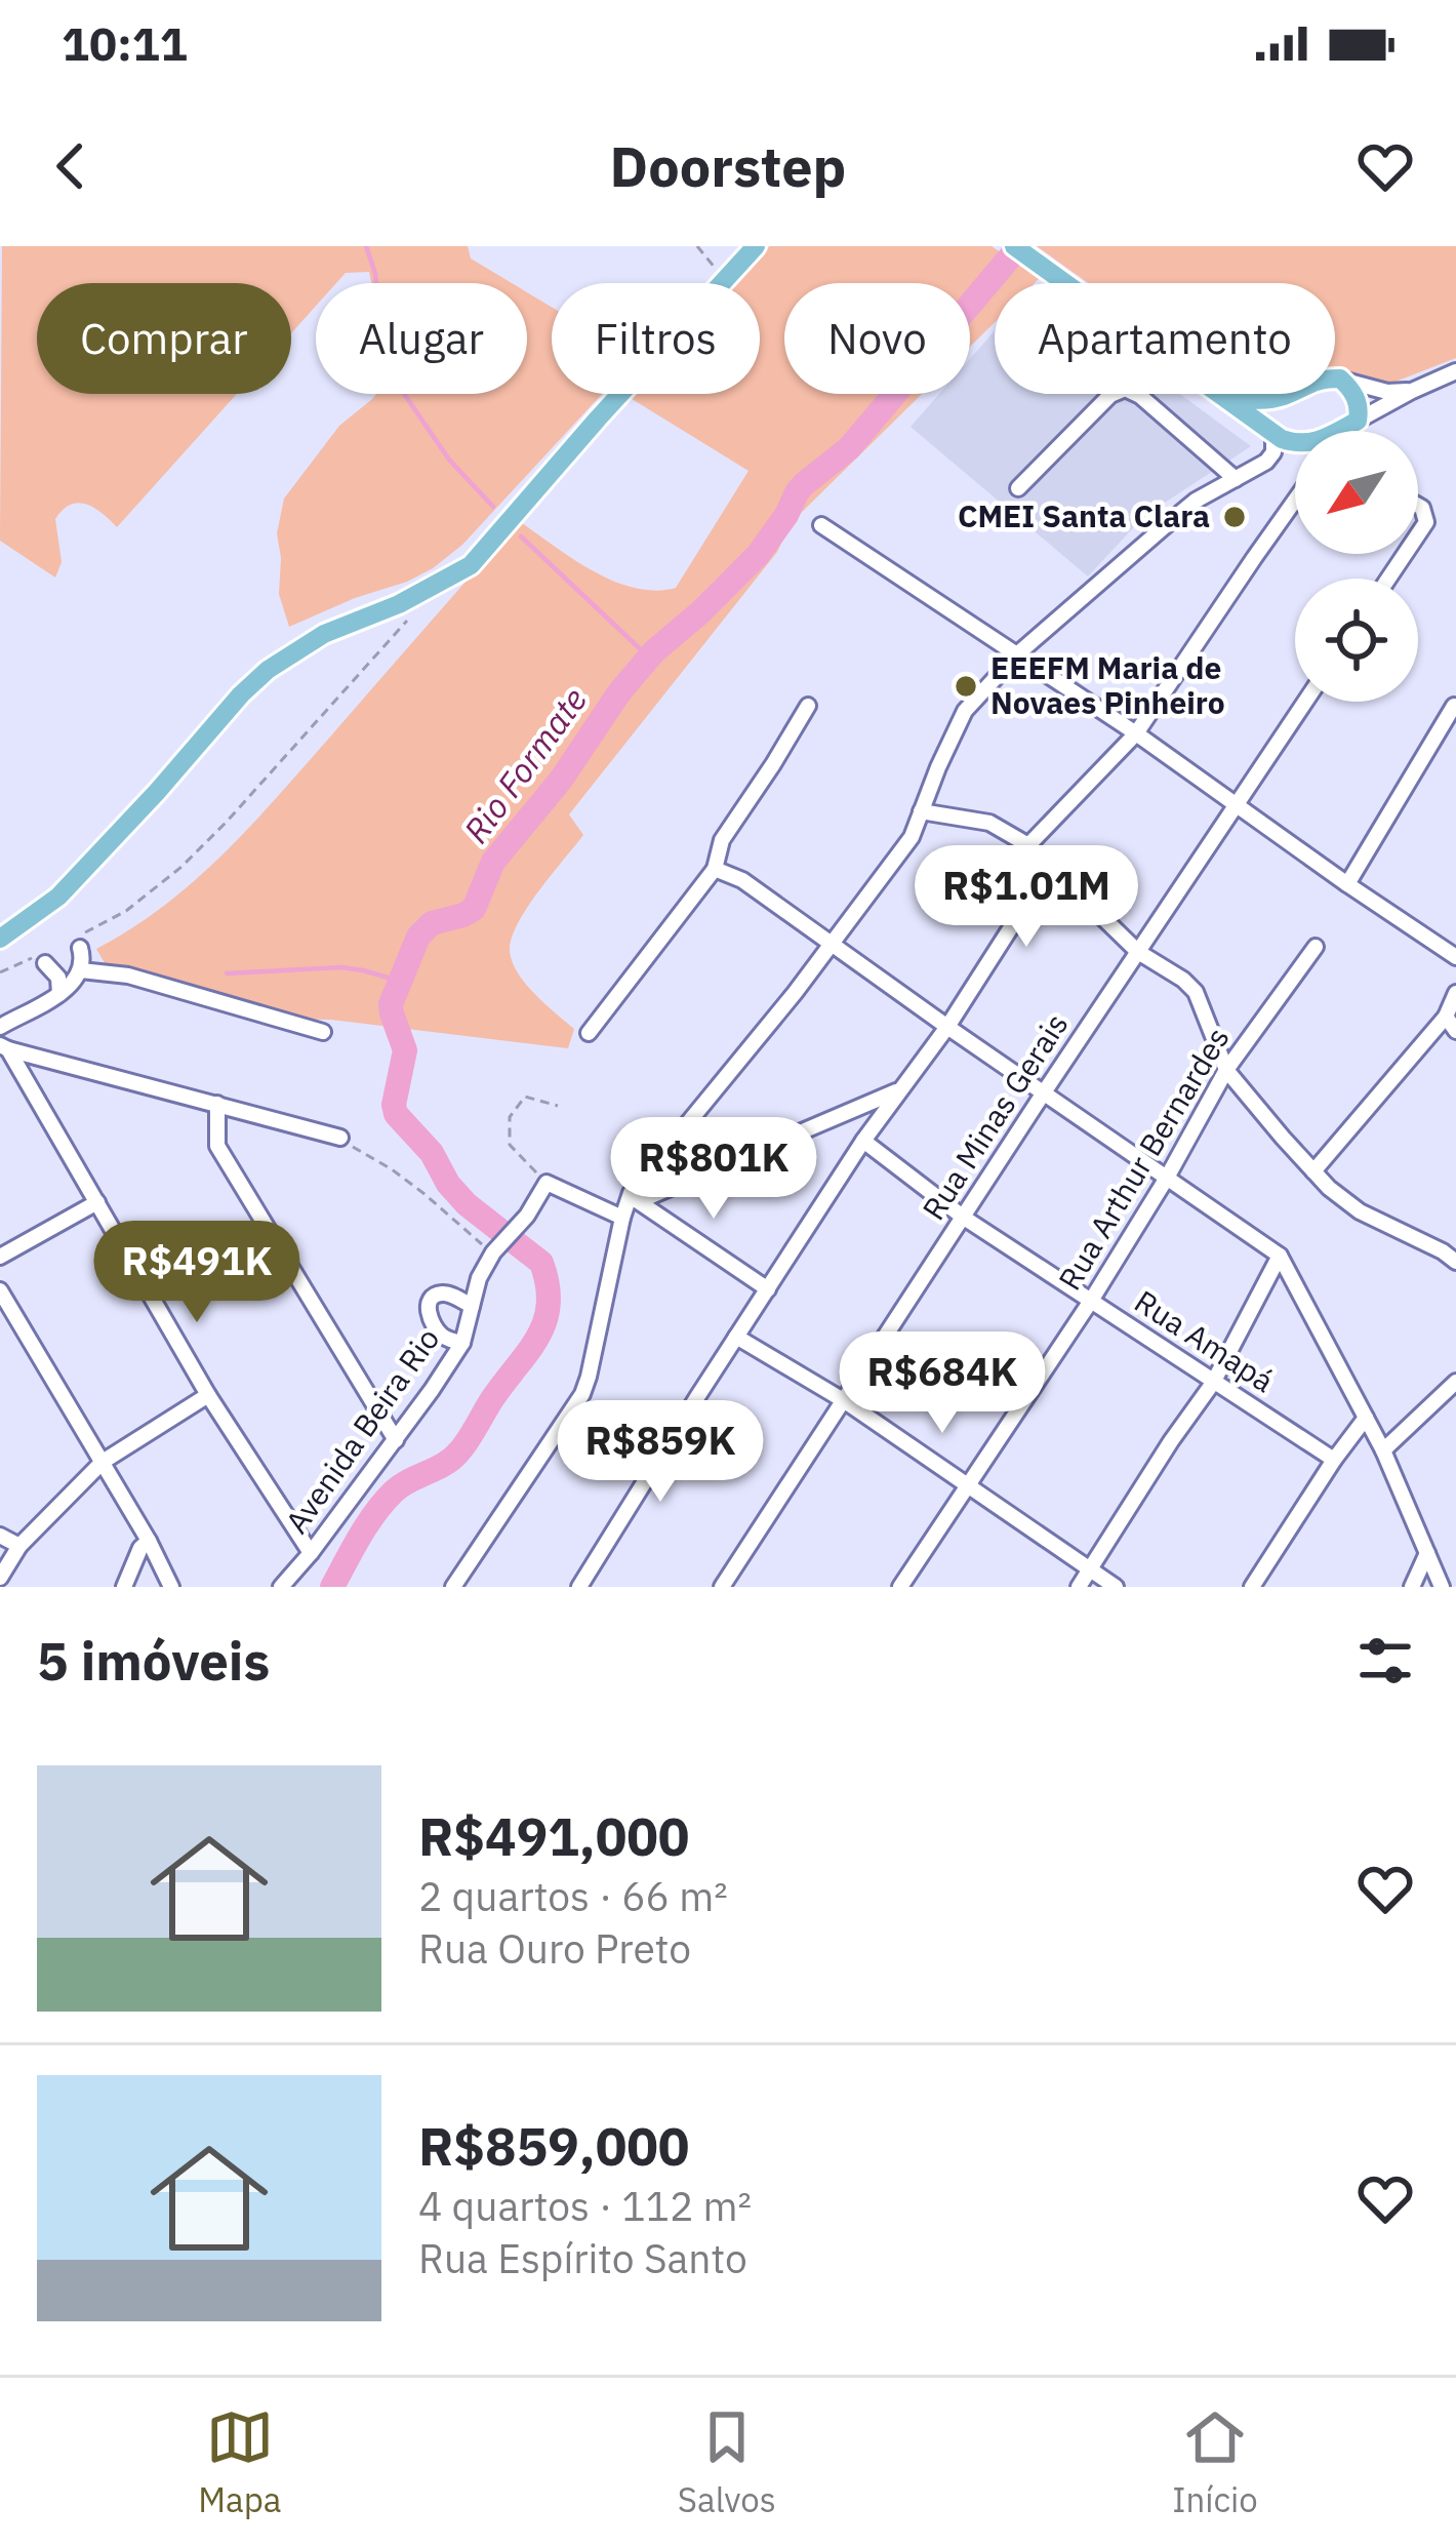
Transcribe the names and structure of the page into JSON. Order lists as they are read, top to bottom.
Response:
{
  "streets": {
    "street": [
      "Rua Minas Gerais",
      "Rua Arthur Bernardes",
      "Rua Amapá",
      "Avenida Beira Rio"
    ]
  },
  "crossings": [
    ["Rua Minas Gerais", "Rua Amapá"],
    ["Rua Arthur Bernardes", "Rua Amapá"]
  ],
  "water": ["Rio Formate"],
  "places": ["CMEI Santa Clara", "EEEFM Maria de Novaes Pinheiro"],
  "north": "bottom left",
  "page": {
    "status": "10:11",
    "header": "Doorstep",
    "chip": [
      "Comprar",
      "Alugar",
      "Filtros",
      "Novo",
      "Apartamento"
    ],
    "price": [
      "R$1.01M",
      "R$801K",
      "R$491K",
      "R$684K",
      "R$859K"
    ],
    "heading": "5 imóveis",
    "list": [
      {
        "name": "R$491,000",
        "note": "2 quartos · 66 m² · Rua Ouro Preto"
      },
      {
        "name": "R$859,000",
        "note": "4 quartos · 112 m² · Rua Espírito Santo"
      }
    ],
    "tabs": ["Mapa", "Salvos", "Início"]
  }
}
